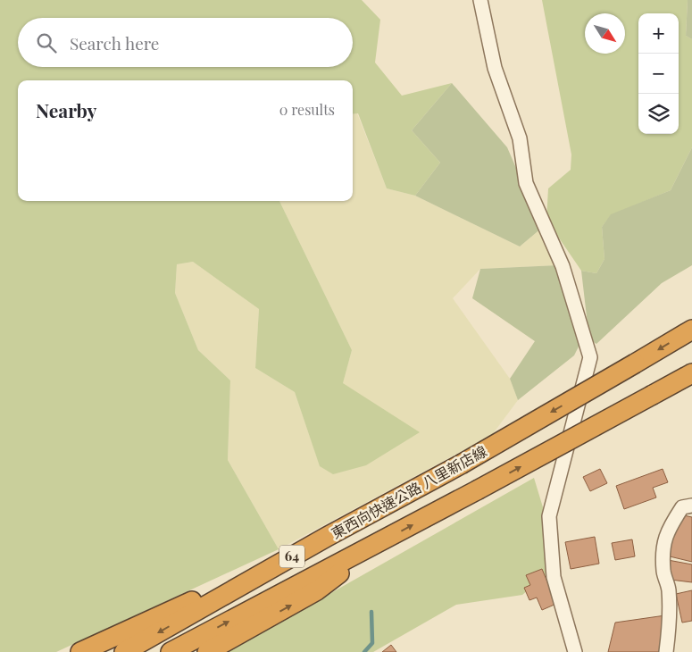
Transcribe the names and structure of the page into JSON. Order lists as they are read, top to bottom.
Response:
{
  "streets": {
    "highway": ["東西向快速公路 八里新店線", "64"]
  },
  "north": "bottom right",
  "page": {
    "map_buttons": ["+", "−"],
    "search": "Search here",
    "heading": ["Nearby", "0 results"]
  }
}
